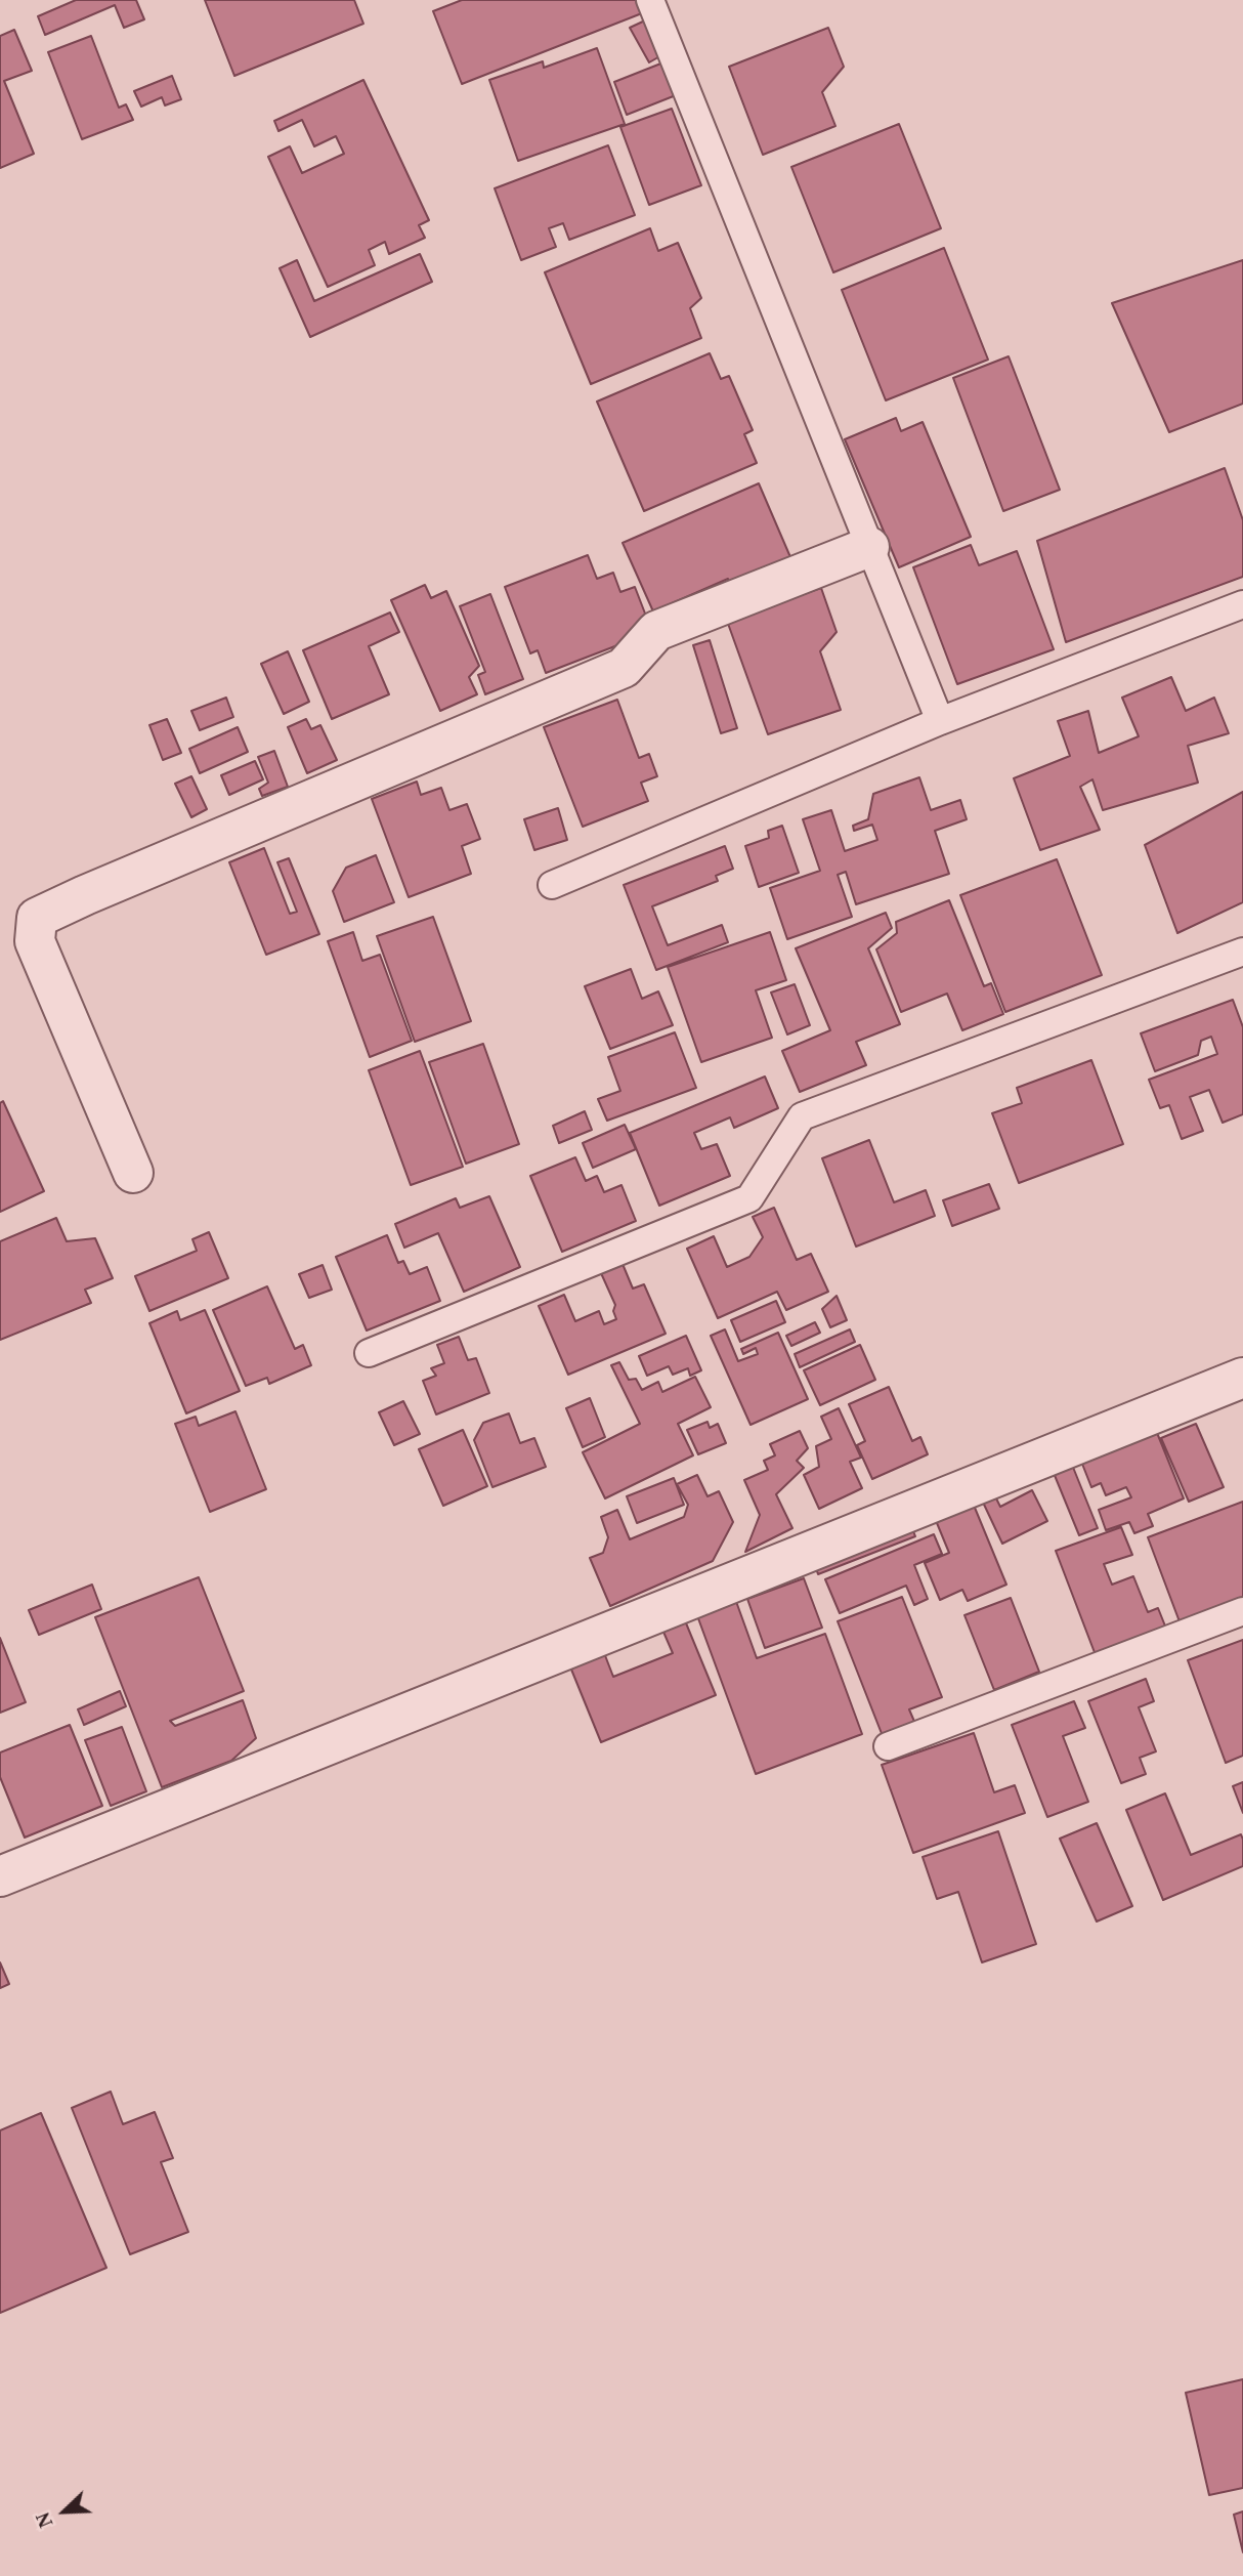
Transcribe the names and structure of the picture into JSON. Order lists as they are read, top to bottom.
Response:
{
  "north": "bottom left"
}
